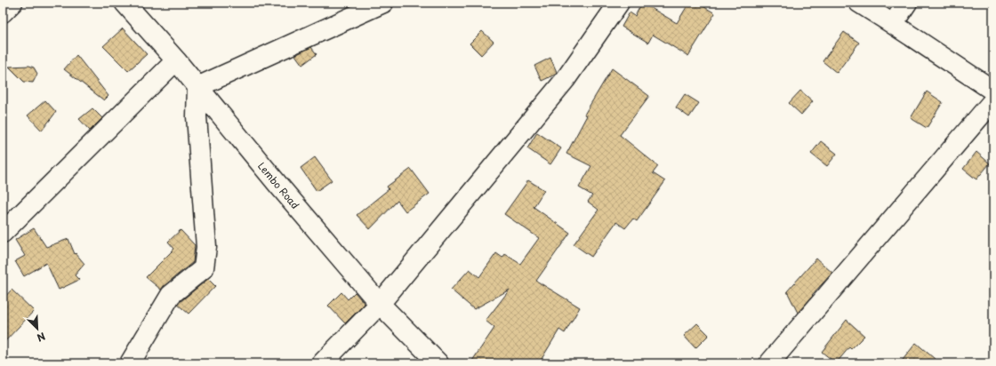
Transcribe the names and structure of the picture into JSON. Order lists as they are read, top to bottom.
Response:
{
  "streets": {
    "street": ["Lembo Road"]
  },
  "north": "bottom right"
}
